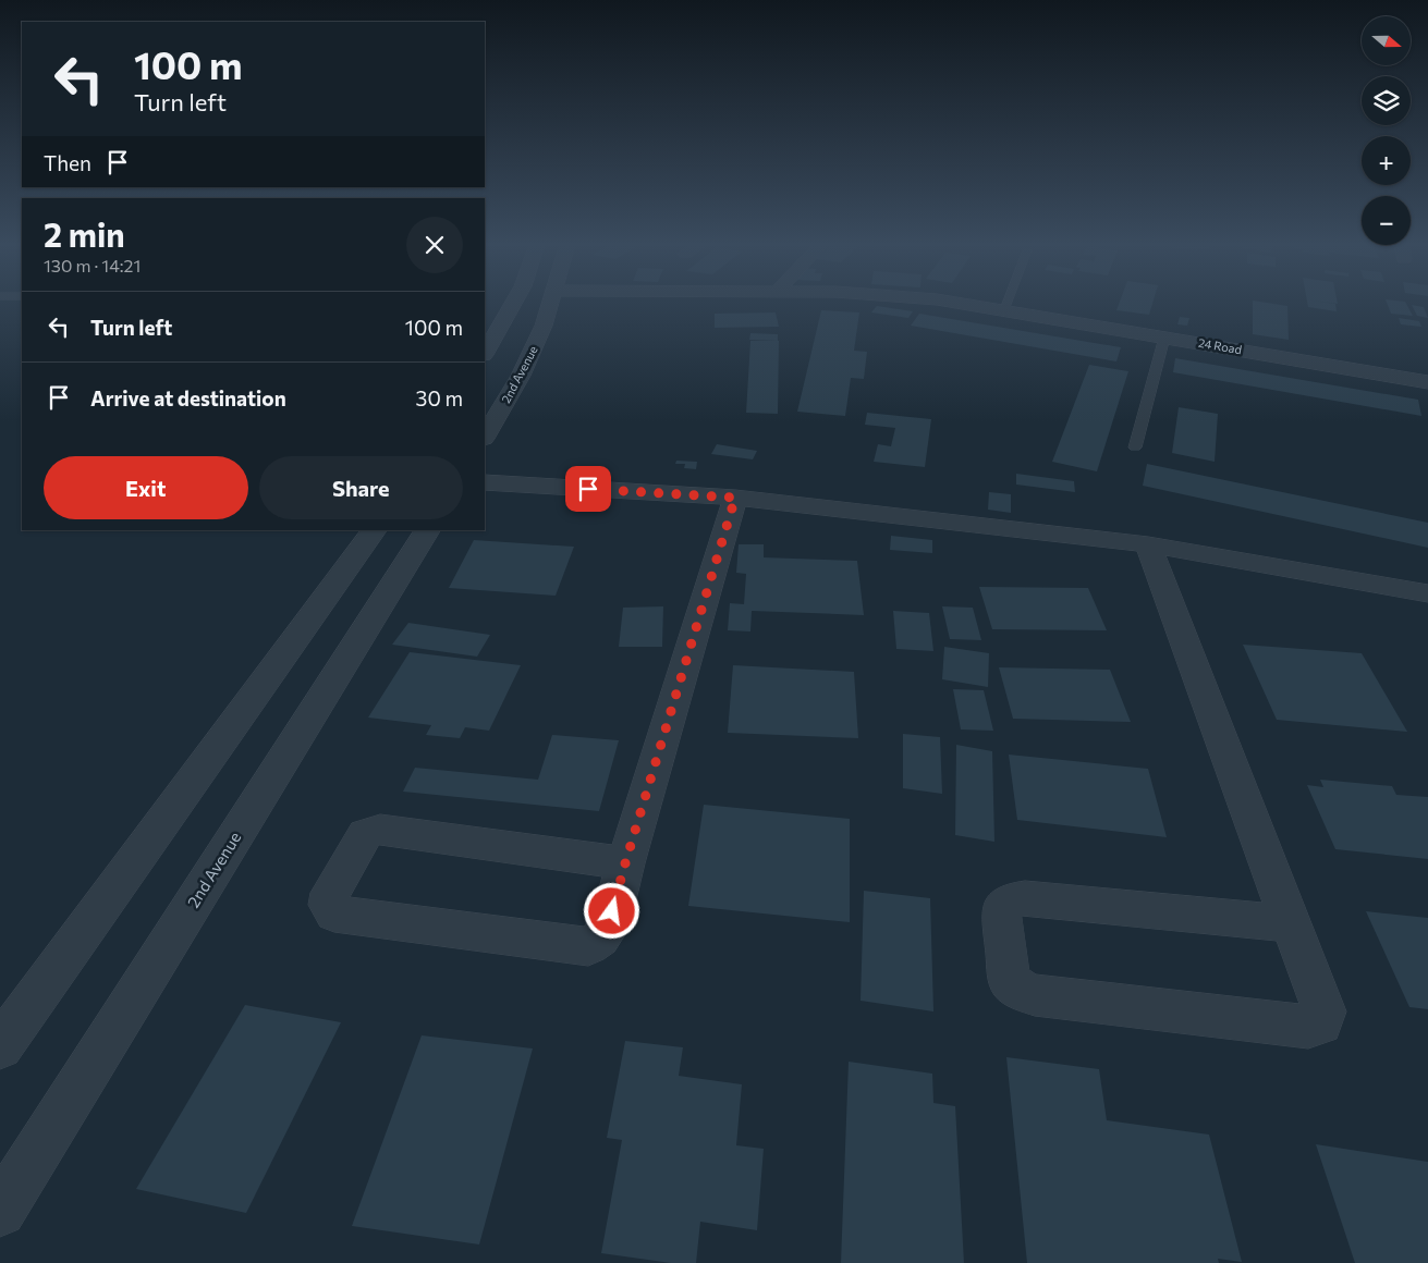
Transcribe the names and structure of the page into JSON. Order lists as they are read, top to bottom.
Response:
{
  "streets": {
    "street": ["24 Road", "2nd Avenue"]
  },
  "north": "right",
  "page": {
    "map_buttons": ["+", "−"],
    "turn": ["100 m", "Turn left"],
    "then": "Then",
    "heading": ["2 min", "130 m · 14:21"],
    "list": [
      {
        "name": "Turn left",
        "value": "100 m"
      },
      {
        "name": "Arrive at destination",
        "value": "30 m"
      }
    ],
    "buttons": ["Exit", "Share"]
  }
}
